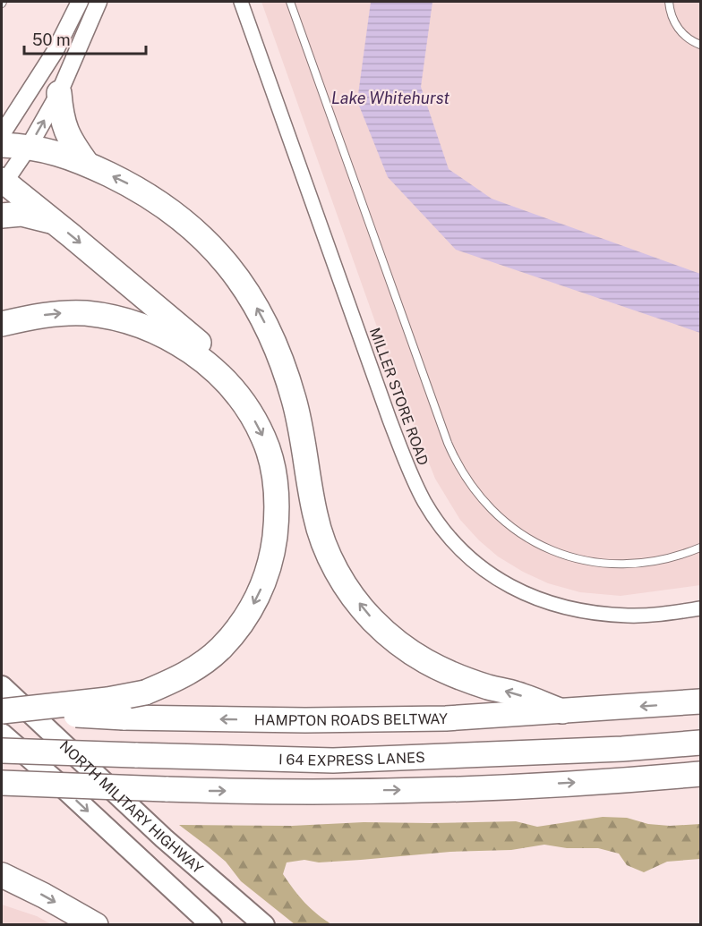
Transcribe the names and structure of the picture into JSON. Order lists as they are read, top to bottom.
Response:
{
  "streets": {
    "highway": ["HAMPTON ROADS BELTWAY", "I 64 EXPRESS LANES"],
    "main road": ["NORTH MILITARY HIGHWAY"],
    "street": ["MILLER STORE ROAD"]
  },
  "water": ["Lake Whitehurst"],
  "scale_bar": "50 m"
}
